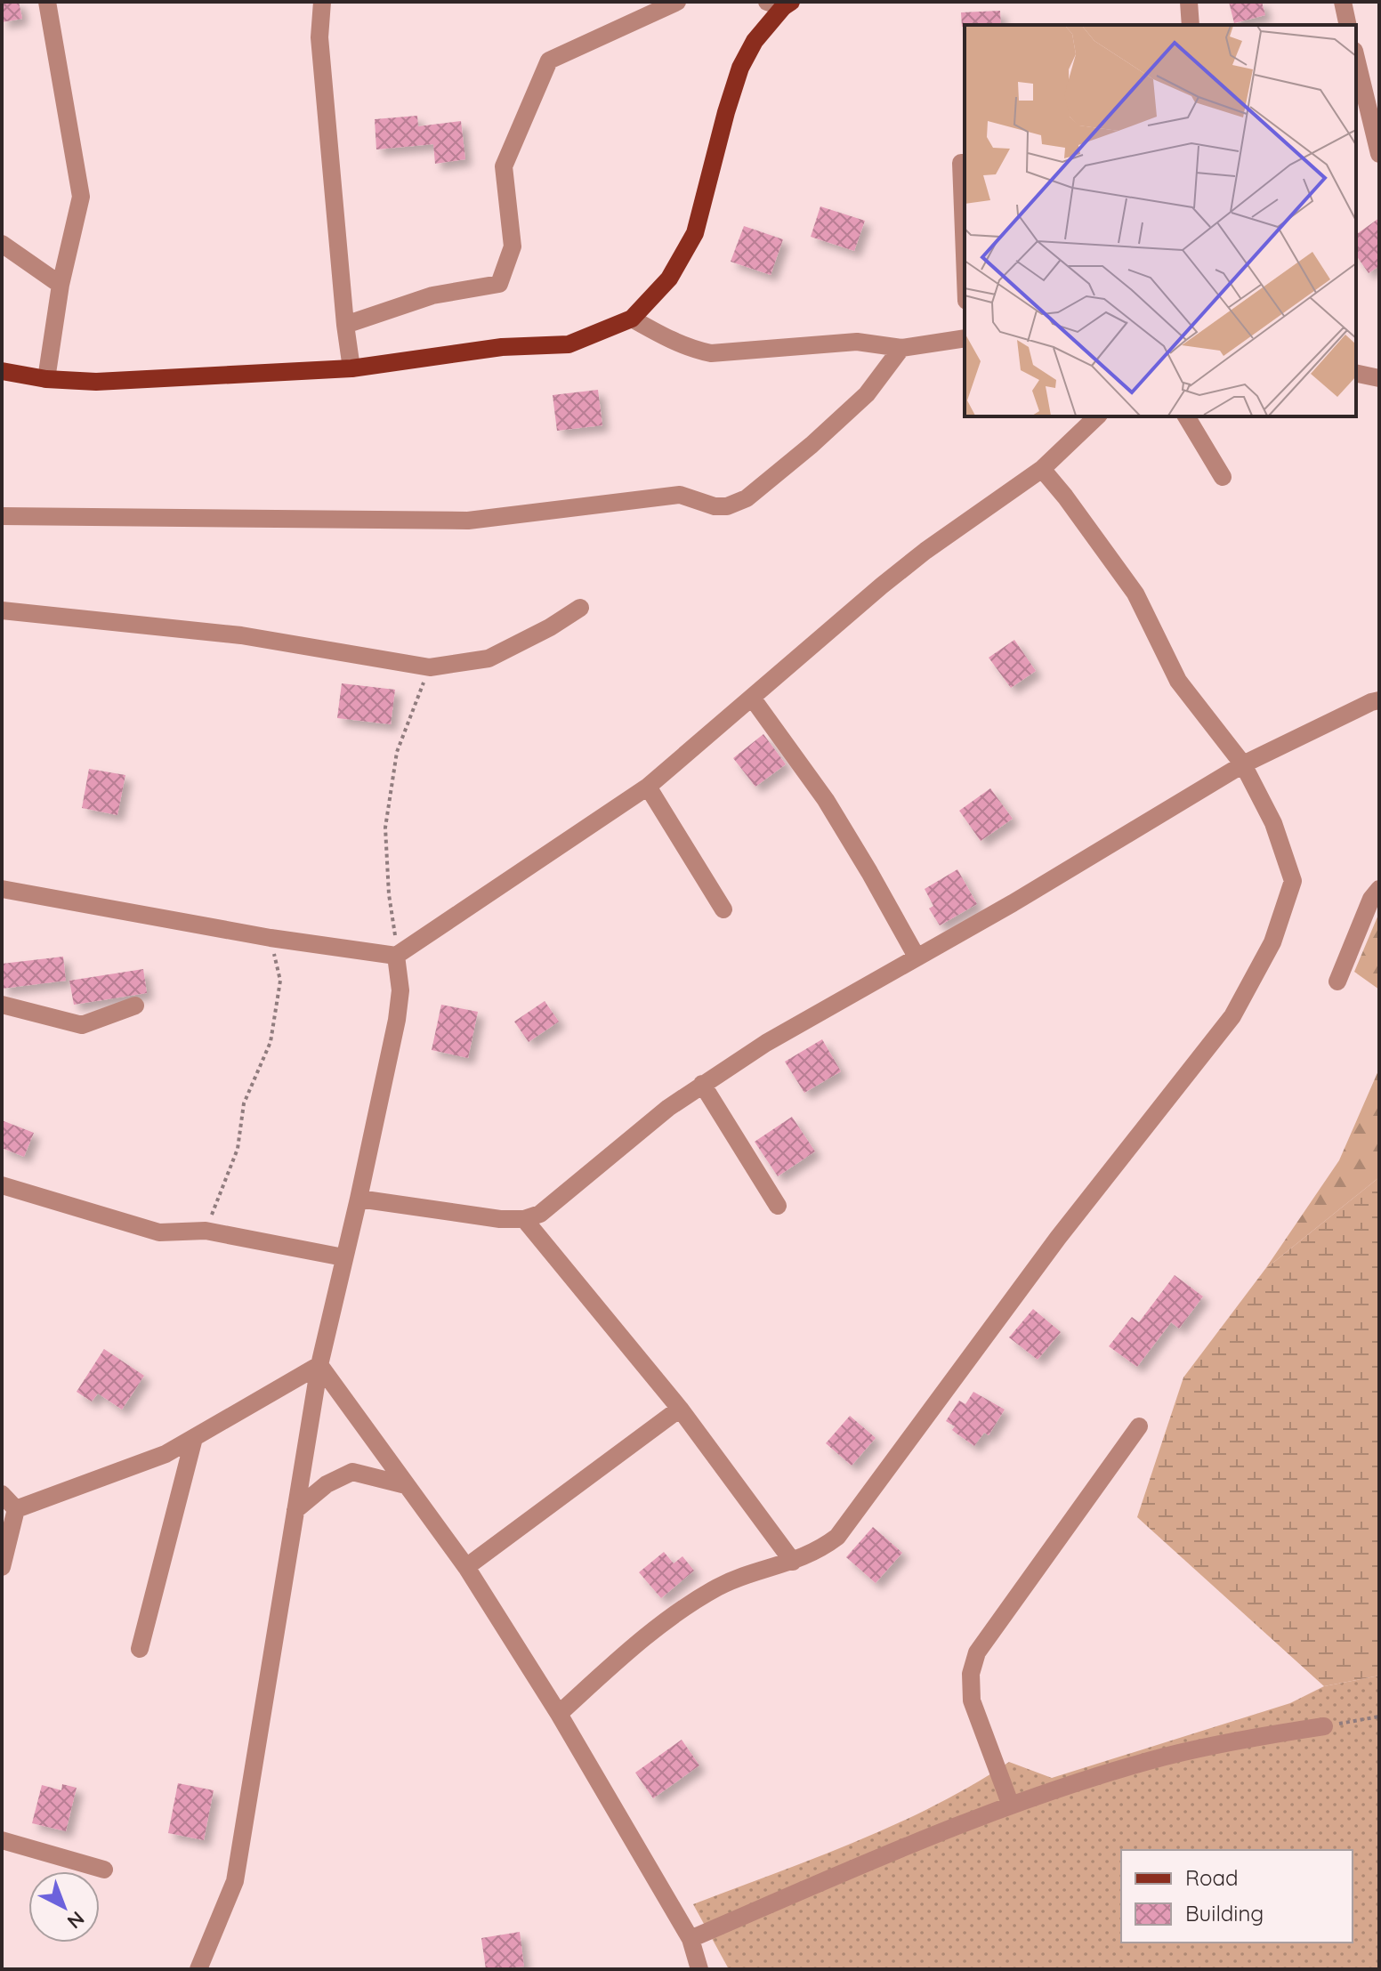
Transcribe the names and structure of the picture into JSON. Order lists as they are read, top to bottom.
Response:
{
  "legend": ["Road", "Building"],
  "north": "bottom right"
}
